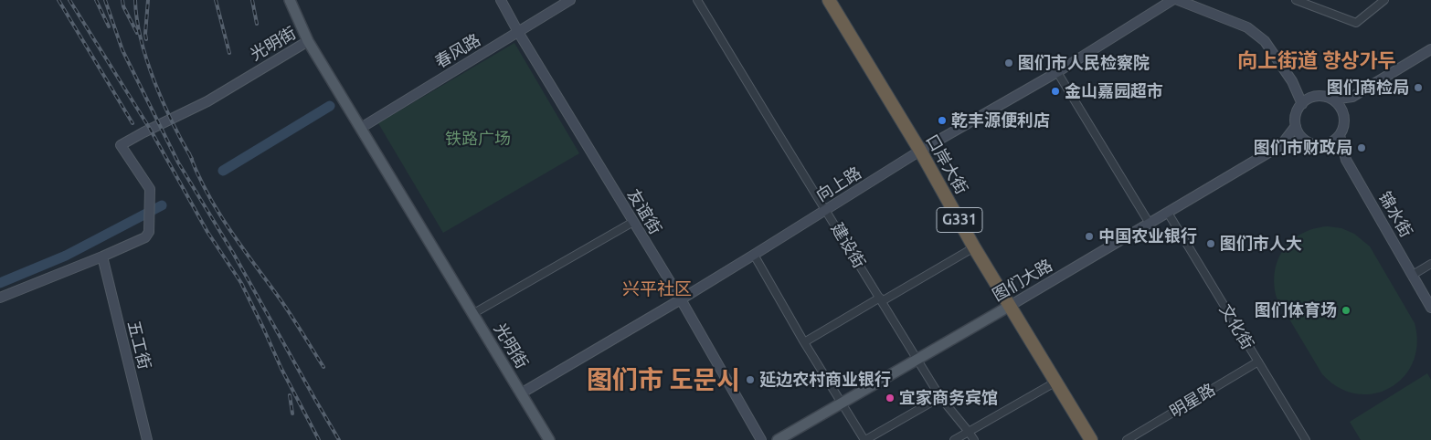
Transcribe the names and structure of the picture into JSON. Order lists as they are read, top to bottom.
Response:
{
  "streets": {
    "highway": ["口岸大街", "G331"],
    "main road": ["光明街", "图们大路"],
    "street": [
      "春风路",
      "向上路",
      "友谊街",
      "锦水街",
      "建设街",
      "文化街",
      "五工街",
      "明星路"
    ]
  },
  "crossings": [
    ["光明街", "春风路"],
    ["光明街", "向上路"],
    ["光明街", "五工街"],
    ["春风路", "友谊街"],
    ["口岸大街", "向上路"],
    ["口岸大街", "图们大路"],
    ["向上路", "友谊街"],
    ["向上路", "建设街"],
    ["建设街", "图们大路"],
    ["图们大路", "文化街"],
    ["文化街", "明星路"]
  ],
  "districts": ["向上街道 향상가두", "兴平社区", "图们市 도문시"],
  "parks": ["铁路广场"],
  "places": [
    "图们市人民检察院",
    "图们商检局",
    "金山嘉园超市",
    "乾丰源便利店",
    "图们市财政局",
    "中国农业银行",
    "图们市人大",
    "图们体育场",
    "延边农村商业银行",
    "宜家商务宾馆"
  ]
}
